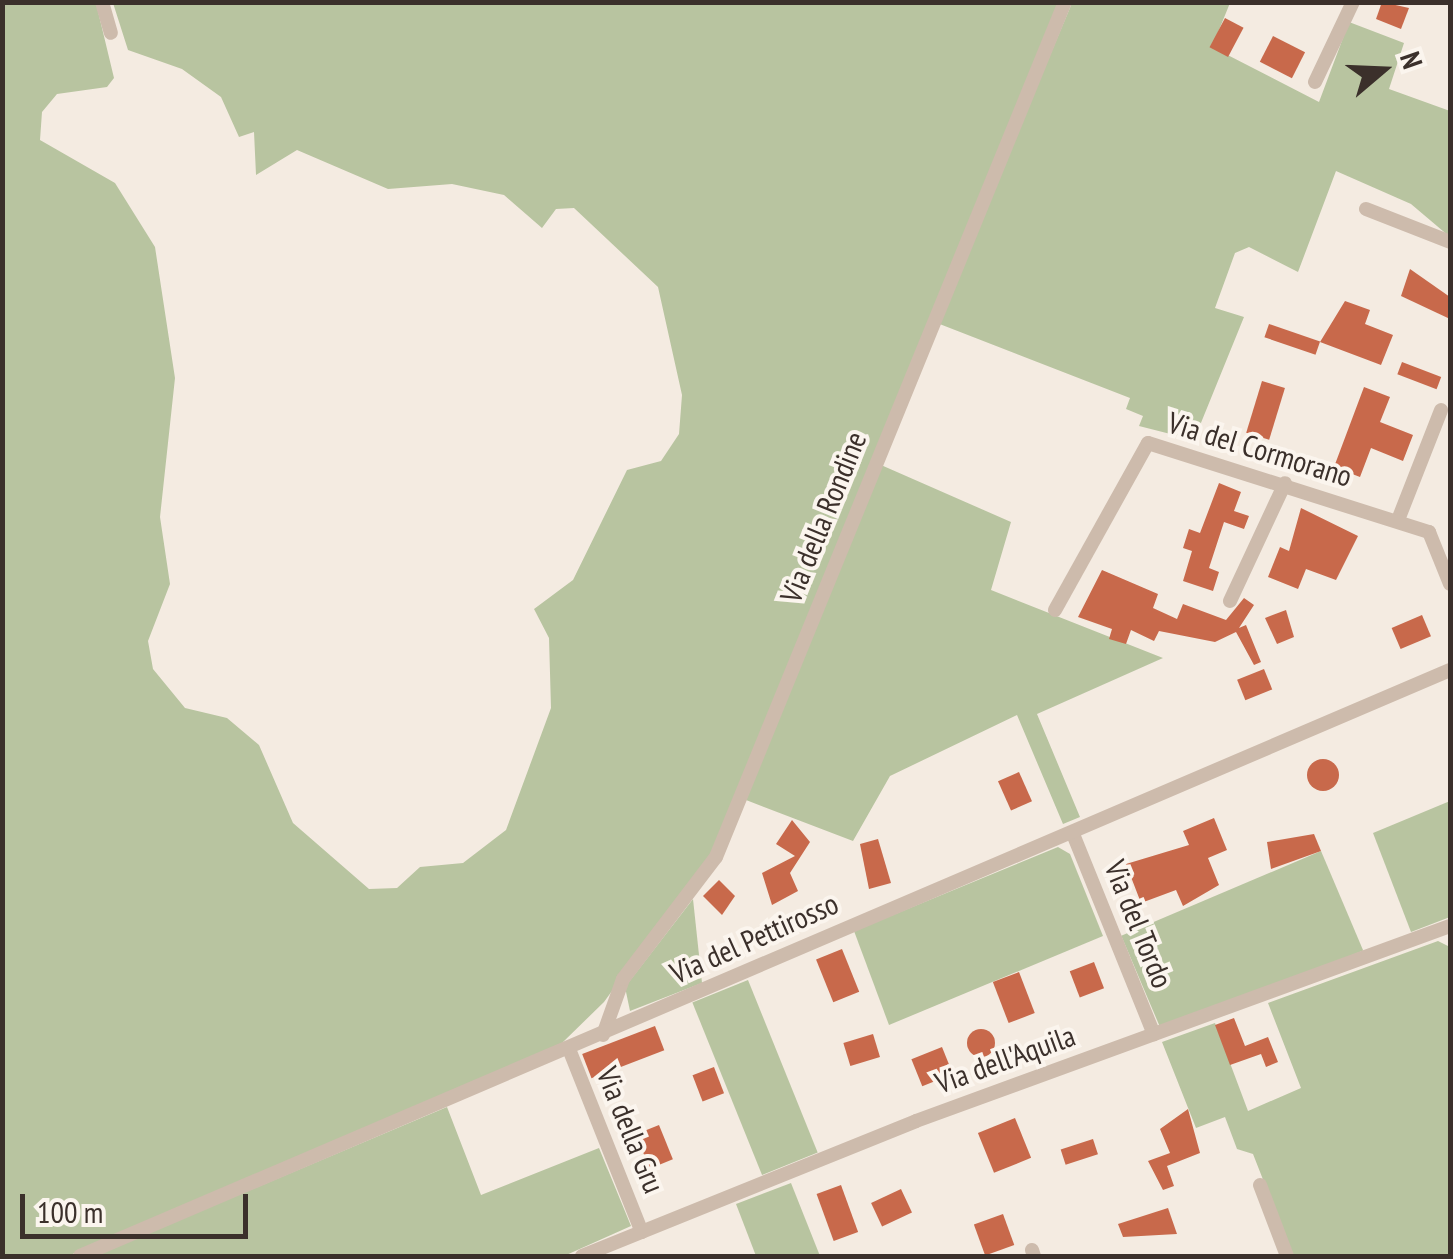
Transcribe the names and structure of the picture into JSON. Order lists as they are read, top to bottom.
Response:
{
  "streets": {
    "street": [
      "Via del Cormorano",
      "Via della Rondine",
      "Via del Tordo",
      "Via del Pettirosso",
      "Via dell'Aquila",
      "Via della Gru"
    ]
  },
  "crossings": [
    ["Via della Rondine", "Via del Pettirosso"],
    ["Via del Tordo", "Via del Pettirosso"],
    ["Via del Tordo", "Via dell'Aquila"],
    ["Via del Pettirosso", "Via della Gru"],
    ["Via dell'Aquila", "Via della Gru"]
  ],
  "scale_bar": "100 m",
  "north": "right"
}
